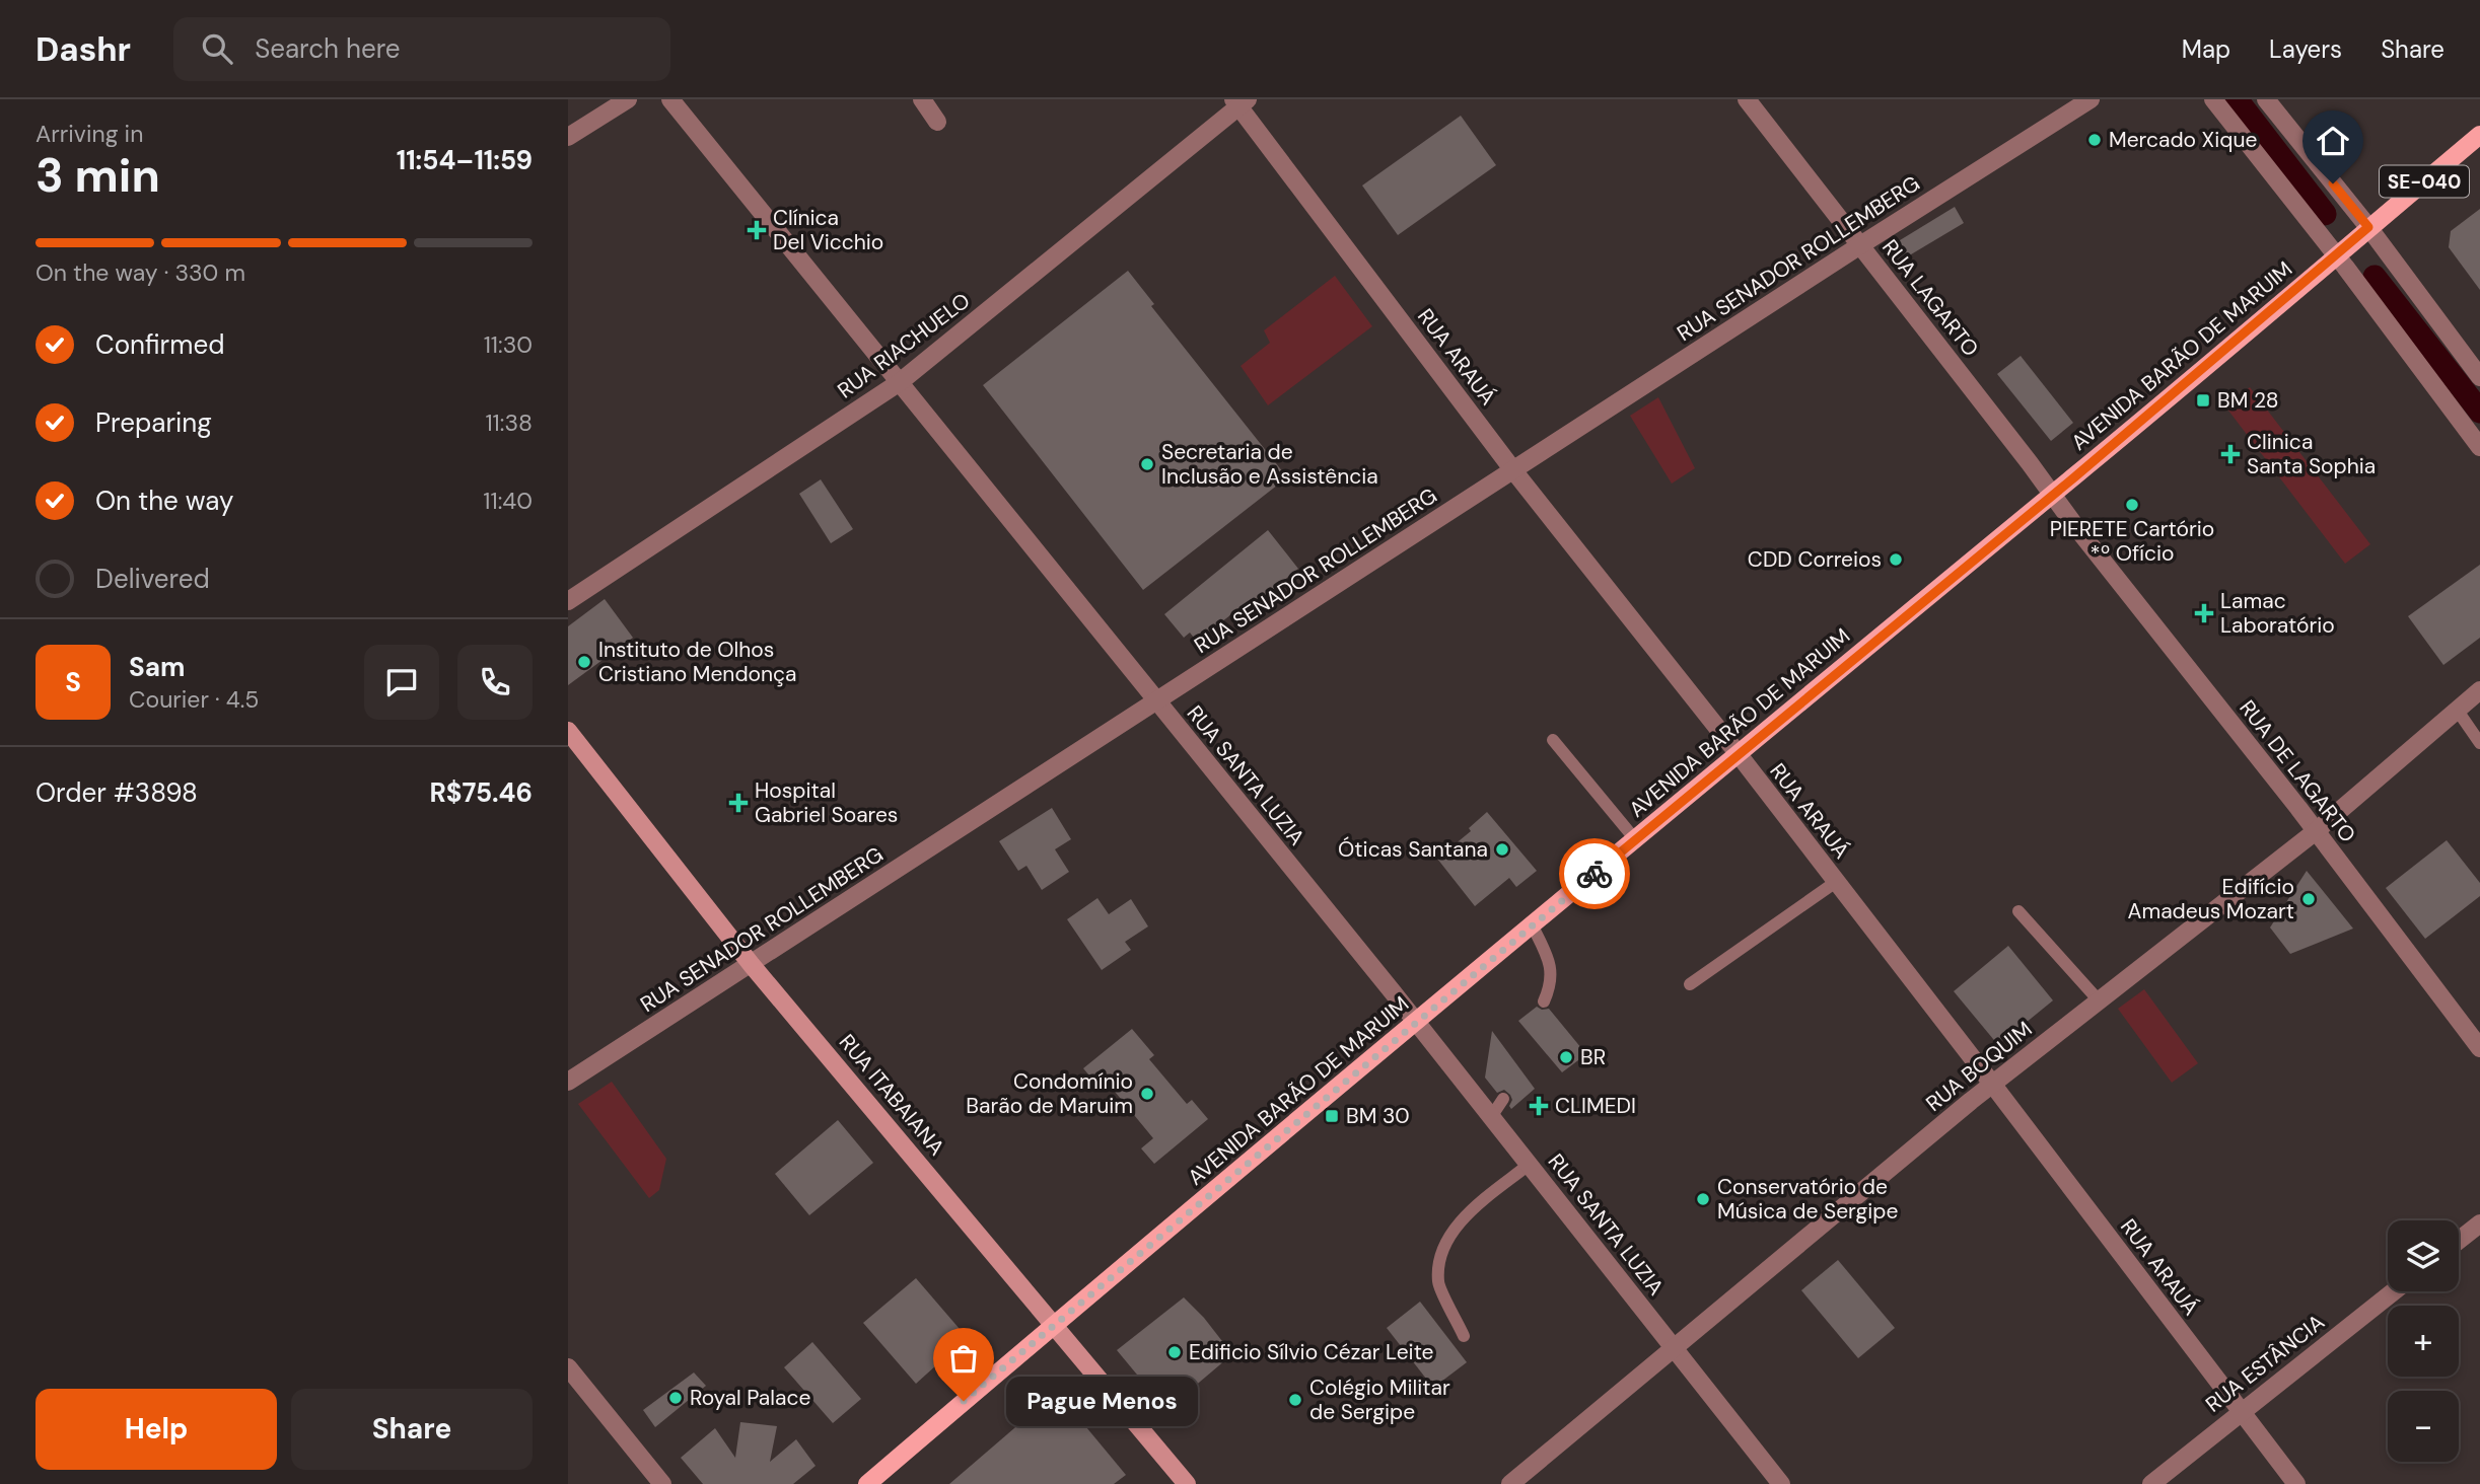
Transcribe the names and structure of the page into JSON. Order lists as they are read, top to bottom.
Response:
{
  "streets": {
    "main road": ["SE-040", "AVENIDA BARÃO DE MARUIM", "RUA ITABAIANA"],
    "street": [
      "RUA SENADOR ROLLEMBERG",
      "RUA LAGARTO",
      "RUA RIACHUELO",
      "RUA ARAUÁ",
      "RUA DE LAGARTO",
      "RUA SANTA LUZIA",
      "RUA BOQUIM",
      "RUA ESTÂNCIA"
    ]
  },
  "crossings": [
    ["RUA SENADOR ROLLEMBERG", "RUA LAGARTO"],
    ["RUA SENADOR ROLLEMBERG", "RUA ARAUÁ"],
    ["RUA SENADOR ROLLEMBERG", "RUA SANTA LUZIA"],
    ["RUA SENADOR ROLLEMBERG", "RUA ITABAIANA"],
    ["RUA LAGARTO", "AVENIDA BARÃO DE MARUIM"],
    ["RUA LAGARTO", "RUA DE LAGARTO"],
    ["RUA RIACHUELO", "RUA ARAUÁ"],
    ["RUA RIACHUELO", "RUA SANTA LUZIA"],
    ["AVENIDA BARÃO DE MARUIM", "RUA ARAUÁ"],
    ["AVENIDA BARÃO DE MARUIM", "RUA SANTA LUZIA"],
    ["AVENIDA BARÃO DE MARUIM", "RUA ITABAIANA"],
    ["RUA ARAUÁ", "RUA BOQUIM"],
    ["RUA ARAUÁ", "RUA ESTÂNCIA"],
    ["RUA DE LAGARTO", "RUA BOQUIM"],
    ["RUA SANTA LUZIA", "RUA BOQUIM"]
  ],
  "places": {
    "other": [
      "Mercado Xique",
      "Secretaria de Inclusão e Assistência",
      "PIERETE Cartório *º Ofício",
      "CDD Correios",
      "Instituto de Olhos Cristiano Mendonça",
      "Óticas Santana",
      "Edifício Amadeus Mozart",
      "BR",
      "Condomínio Barão de Maruim",
      "Conservatório de Música de Sergipe",
      "Edificio Sílvio Cézar Leite",
      "Royal Palace",
      "Colégio Militar de Sergipe",
      "Pague Menos"
    ],
    "health": [
      "Clínica Del Vicchio",
      "Clinica Santa Sophia",
      "Lamac Laboratório",
      "Hospital Gabriel Soares",
      "CLIMEDI"
    ],
    "transit": ["BM 28", "BM 30"]
  },
  "page": {
    "header": "Dashr",
    "search": "Search here",
    "nav": ["Map", "Layers", "Share"],
    "heading": ["3 min", "Arriving in", "11:54–11:59"],
    "panel": [
      "Sam",
      "Courier · 4.5",
      "Order #3898",
      "R$75.46"
    ],
    "bar": "On the way · 330 m",
    "list": [
      ["Confirmed", "11:30"],
      ["Preparing", "11:38"],
      ["On the way", "11:40"],
      "Delivered"
    ],
    "round": "S",
    "map_buttons": ["+", "−"],
    "buttons": ["Help", "Share"],
    "bubble": "Pague Menos"
  }
}
